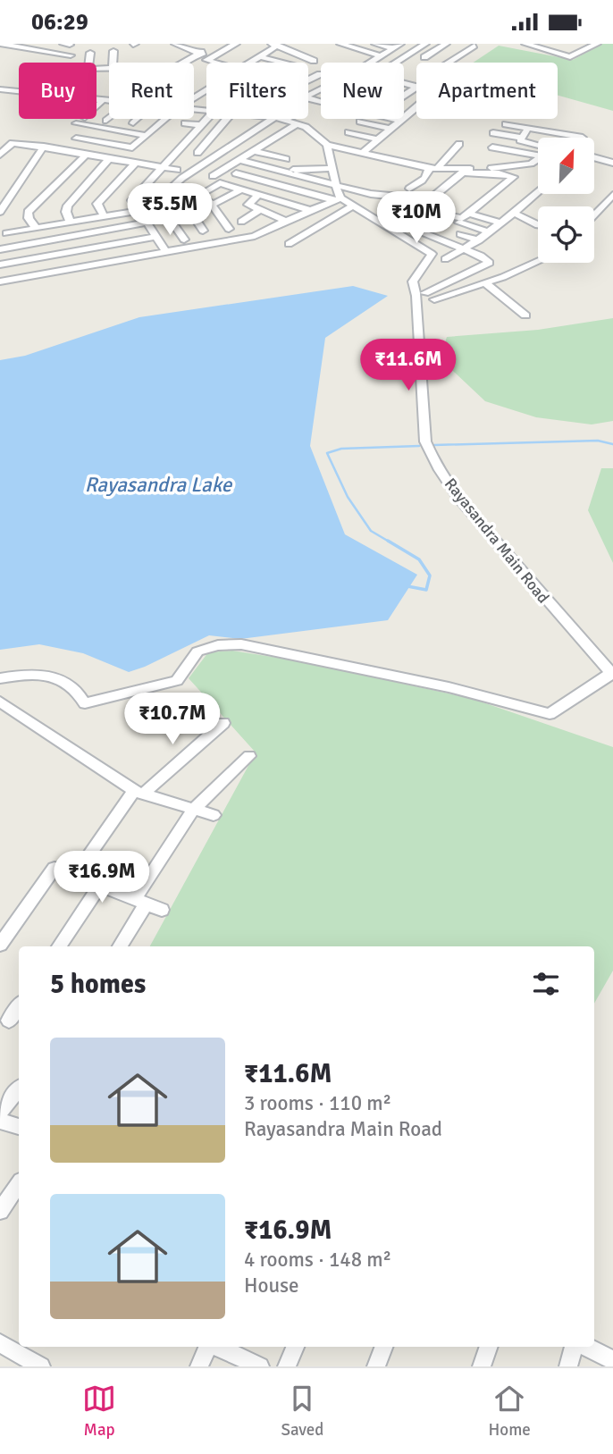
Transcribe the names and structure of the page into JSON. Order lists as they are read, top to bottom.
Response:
{
  "streets": {
    "street": ["Rayasandra Main Road"]
  },
  "water": ["Rayasandra Lake"],
  "north": "top right",
  "page": {
    "status": "06:29",
    "chip": [
      "Buy",
      "Rent",
      "Filters",
      "New",
      "Apartment"
    ],
    "price": [
      "₹5.5M",
      "₹10M",
      "₹11.6M",
      "₹10.7M",
      "₹16.9M"
    ],
    "heading": "5 homes",
    "list": [
      {
        "name": "₹11.6M",
        "note": "3 rooms · 110 m² · Rayasandra Main Road"
      },
      {
        "name": "₹16.9M",
        "note": "4 rooms · 148 m² · House"
      }
    ],
    "tabs": ["Map", "Saved", "Home"]
  }
}
